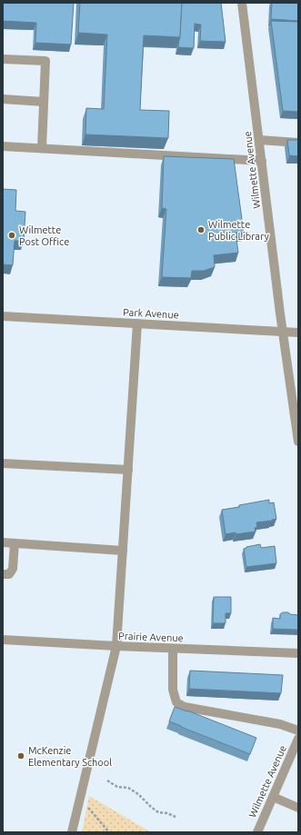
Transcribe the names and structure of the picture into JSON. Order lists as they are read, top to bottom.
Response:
{
  "streets": {
    "street": ["Wilmette Avenue", "Park Avenue", "Prairie Avenue"]
  },
  "crossings": [
    ["Wilmette Avenue", "Park Avenue"]
  ],
  "places": ["Wilmette Public Library", "Wilmette Post Office", "McKenzie Elementary School"]
}
